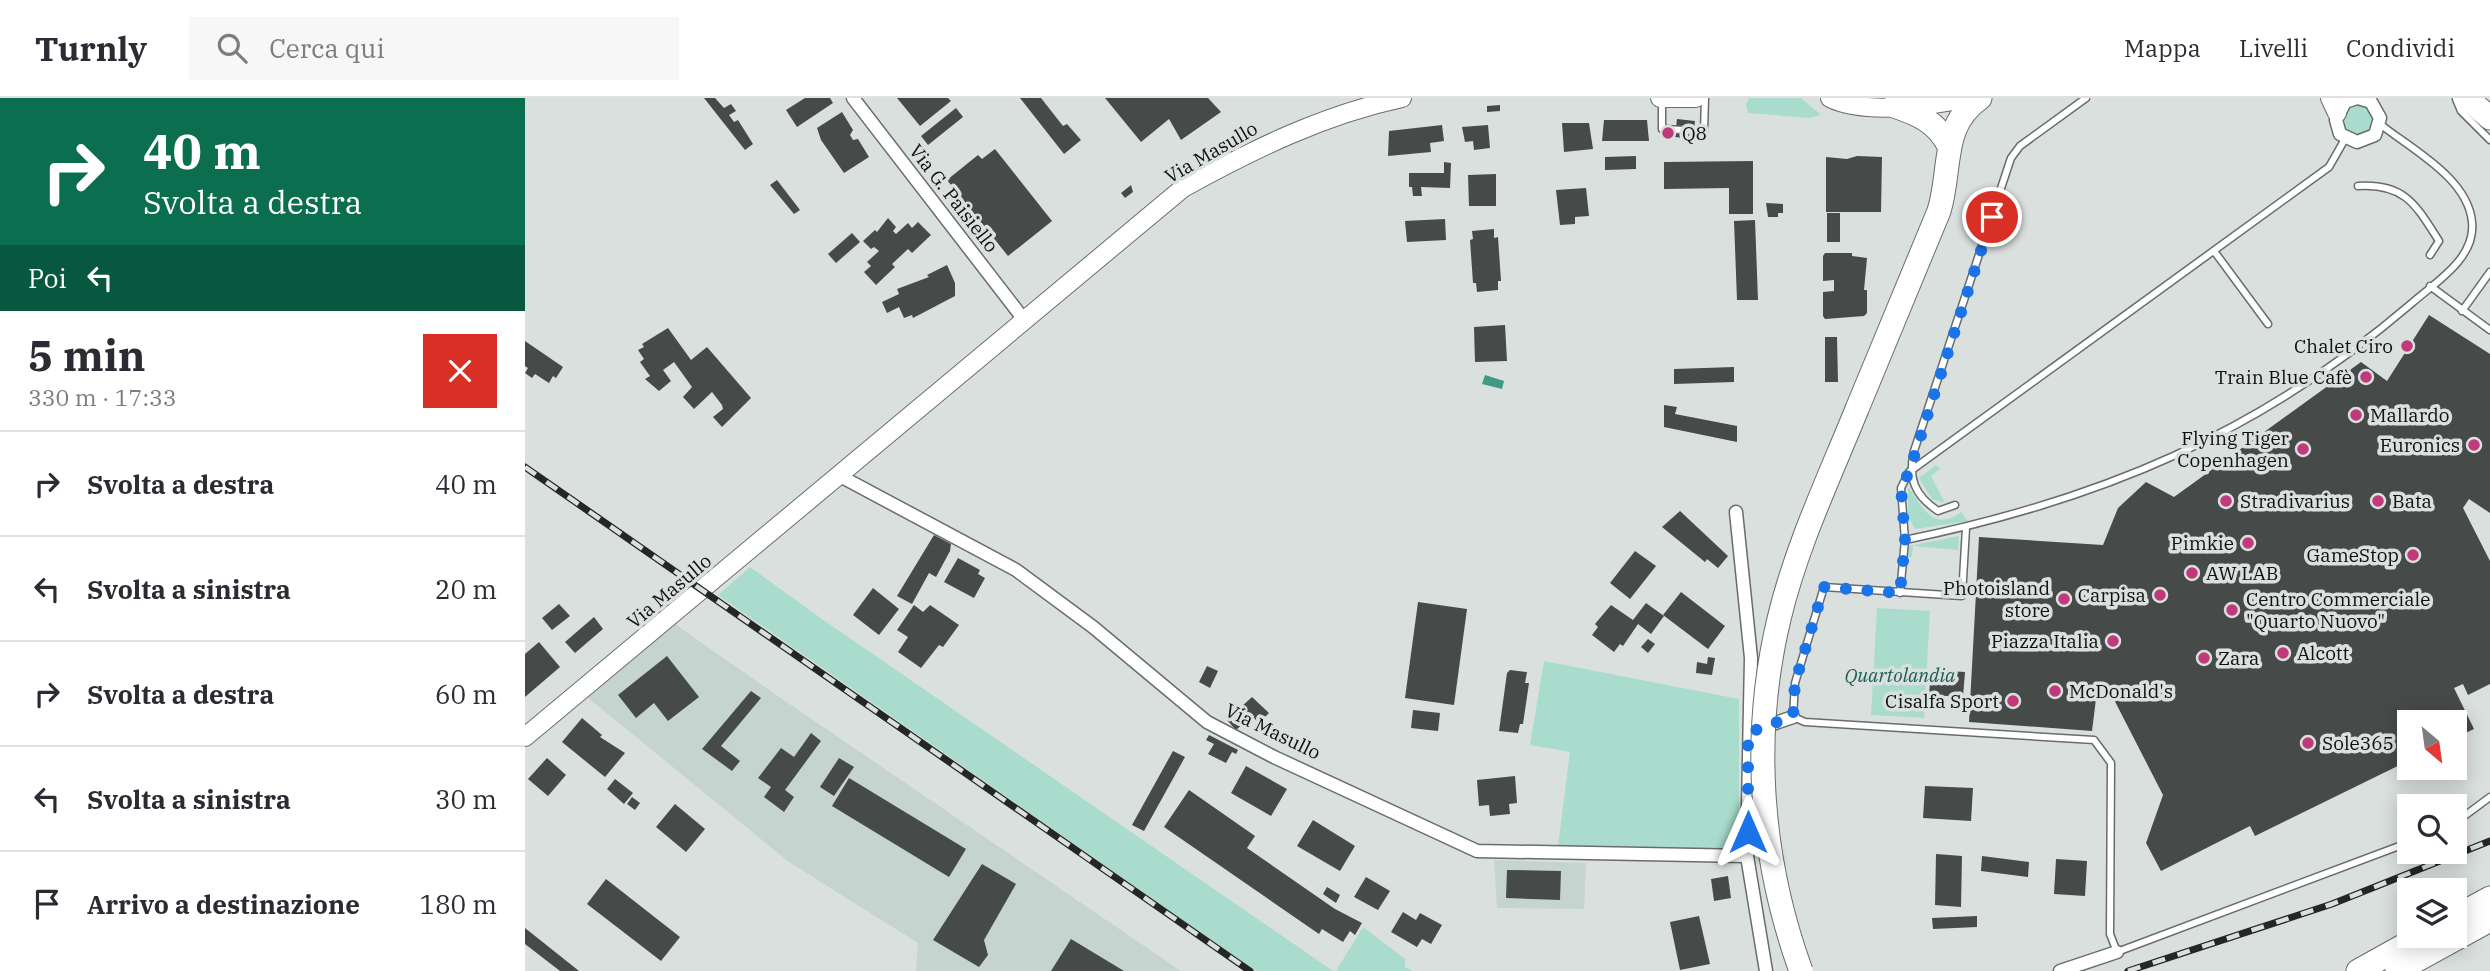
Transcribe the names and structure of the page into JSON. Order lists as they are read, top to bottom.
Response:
{
  "streets": {
    "main road": ["Via Masullo"],
    "street": ["Via G. Paisiello"]
  },
  "crossings": [
    ["Via Masullo", "Via G. Paisiello"]
  ],
  "parks": ["Quartolandia"],
  "places": [
    "Q8",
    "Chalet Ciro",
    "Train Blue Cafè",
    "Mallardo",
    "Euronics",
    "Flying Tiger Copenhagen",
    "Stradivarius",
    "Bata",
    "Pimkie",
    "GameStop",
    "AW LAB",
    "Carpisa",
    "Photoisland store",
    "Centro Commerciale \"Quarto Nuovo\"",
    "Piazza Italia",
    "Alcott",
    "Zara",
    "McDonald's",
    "Cisalfa Sport",
    "Sole365"
  ],
  "north": "bottom right",
  "page": {
    "header": "Turnly",
    "search": "Cerca qui",
    "nav": ["Mappa", "Livelli", "Condividi"],
    "turn": ["40 m", "Svolta a destra"],
    "then": "Poi",
    "heading": ["5 min", "330 m · 17:33"],
    "list": [
      {
        "name": "Svolta a destra",
        "value": "40 m"
      },
      {
        "name": "Svolta a sinistra",
        "value": "20 m"
      },
      {
        "name": "Svolta a destra",
        "value": "60 m"
      },
      {
        "name": "Svolta a sinistra",
        "value": "30 m"
      },
      {
        "name": "Arrivo a destinazione",
        "value": "180 m"
      }
    ]
  }
}
